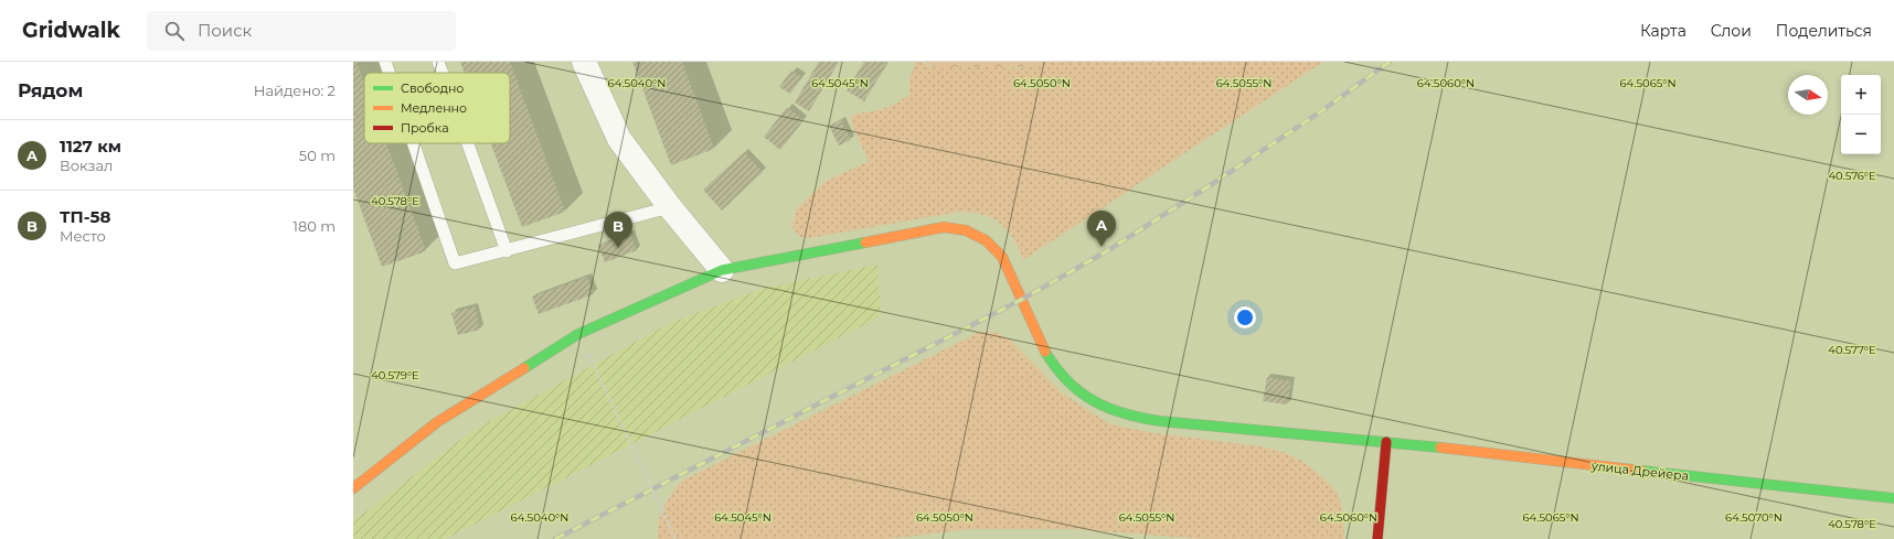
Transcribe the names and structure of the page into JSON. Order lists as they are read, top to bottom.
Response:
{
  "streets": {
    "street": ["улица Дрейера"]
  },
  "legend": ["Свободно", "Медленно", "Пробка"],
  "north": "right",
  "page": {
    "header": "Gridwalk",
    "search": "Поиск",
    "nav": ["Карта", "Слои", "Поделиться"],
    "heading": ["Рядом", "Найдено: 2"],
    "map_buttons": ["+", "−"],
    "list": [
      {
        "mark": "A",
        "name": "1127 км",
        "note": "Вокзал",
        "value": "50 m"
      },
      {
        "mark": "B",
        "name": "ТП-58",
        "note": "Место",
        "value": "180 m"
      }
    ],
    "pins": ["A", "B"]
  },
  "coordinates": [
    "64.5040°N",
    "64.5045°N",
    "64.5050°N",
    "64.5055°N",
    "64.5060°N",
    "64.5065°N",
    "40.576°E",
    "40.578°E",
    "40.577°E",
    "40.579°E",
    "64.5070°N"
  ]
}
